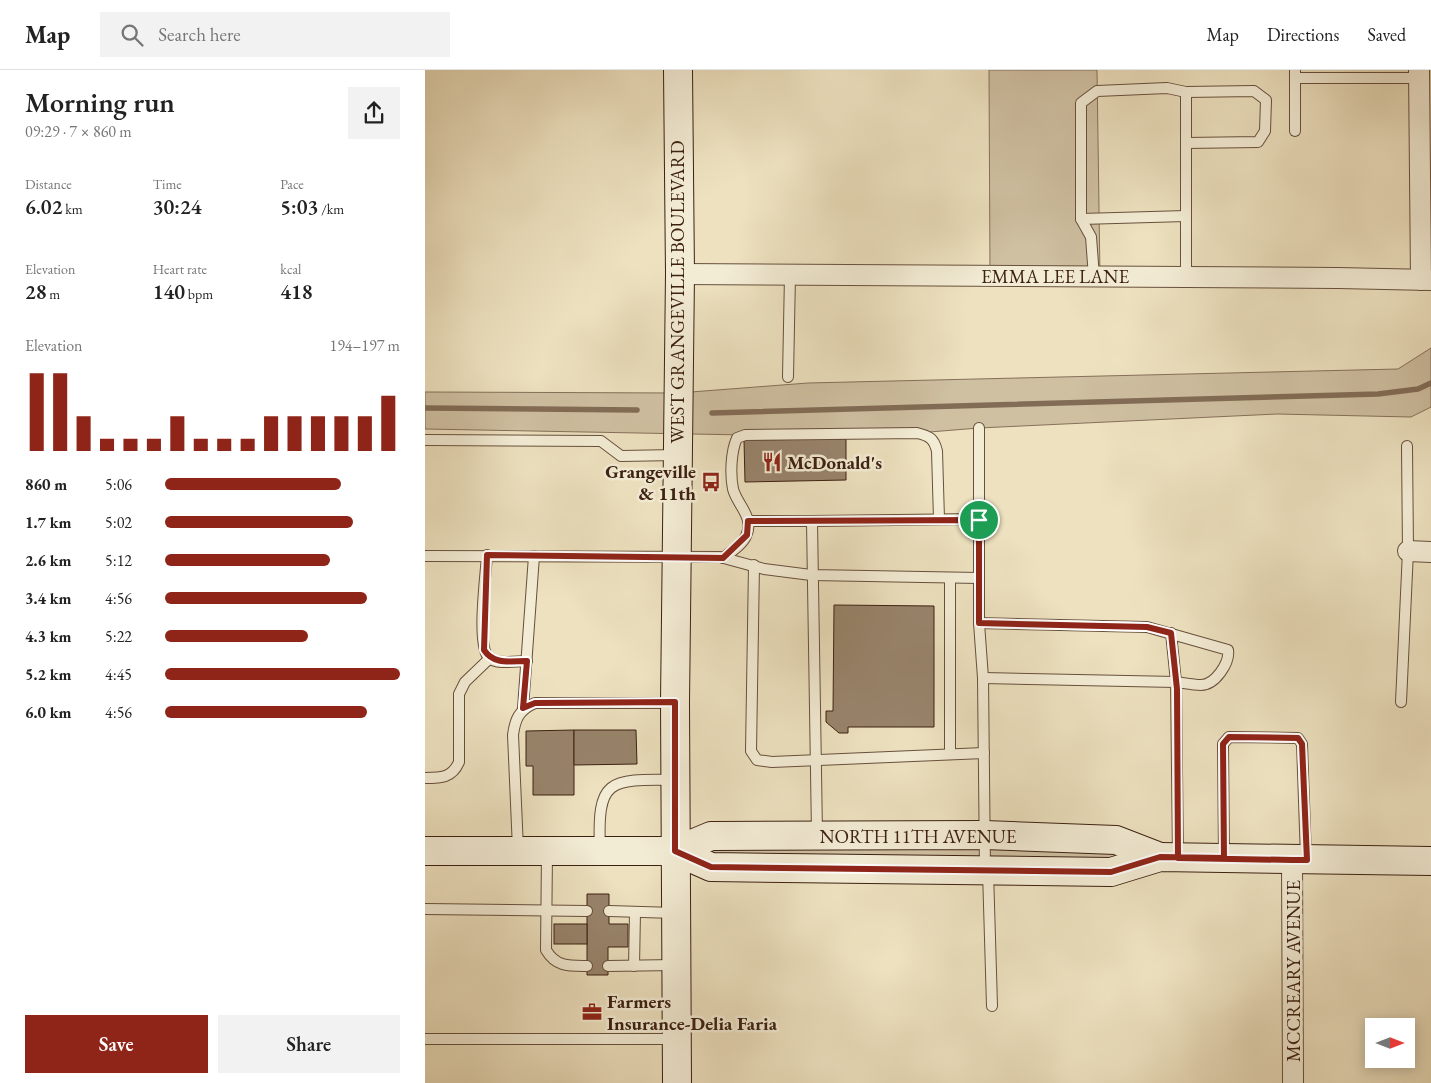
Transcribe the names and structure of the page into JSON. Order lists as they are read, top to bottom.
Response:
{
  "streets": {
    "main road": ["WEST GRANGEVILLE BOULEVARD", "NORTH 11TH AVENUE"],
    "street": ["EMMA LEE LANE", "MCCREARY AVENUE"]
  },
  "crossings": [
    ["EMMA LEE LANE", "WEST GRANGEVILLE BOULEVARD"],
    ["WEST GRANGEVILLE BOULEVARD", "NORTH 11TH AVENUE"],
    ["NORTH 11TH AVENUE", "MCCREARY AVENUE"]
  ],
  "places": {
    "restaurant": ["McDonald's"],
    "bus stop": ["Grangeville & 11th"],
    "office": ["Farmers Insurance-Delia Faria"]
  },
  "north": "right",
  "page": {
    "header": "Map",
    "search": "Search here",
    "nav": ["Map", "Directions", "Saved"],
    "heading": ["Morning run", "09:29 · 7 × 860 m"],
    "stats": [
      ["Distance", "6.02 km"],
      ["Time", "30:24"],
      ["Pace", "5:03 /km"],
      ["Elevation", "28 m"],
      ["Heart rate", "140 bpm"],
      ["kcal", "418"]
    ],
    "chart": ["Elevation", "194–197 m"],
    "list": [
      {
        "name": "860 m",
        "note": "5:06"
      },
      {
        "name": "1.7 km",
        "note": "5:02"
      },
      {
        "name": "2.6 km",
        "note": "5:12"
      },
      {
        "name": "3.4 km",
        "note": "4:56"
      },
      {
        "name": "4.3 km",
        "note": "5:22"
      },
      {
        "name": "5.2 km",
        "note": "4:45"
      },
      {
        "name": "6.0 km",
        "note": "4:56"
      }
    ],
    "buttons": ["Save", "Share"]
  }
}
